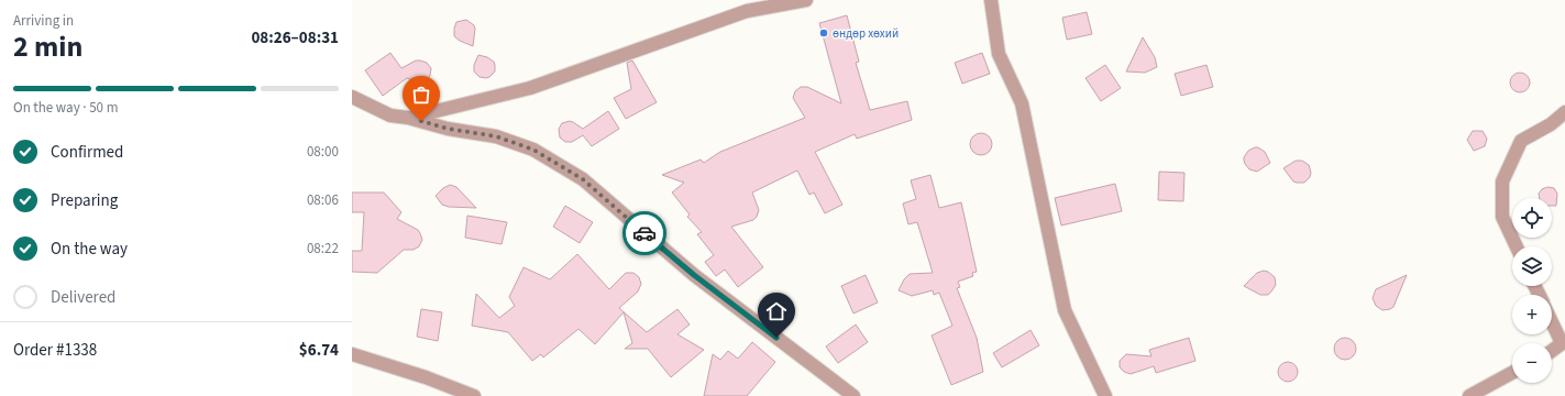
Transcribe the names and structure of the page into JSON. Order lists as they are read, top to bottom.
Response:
{
  "places": ["өндөр хөхий"],
  "page": {
    "heading": ["2 min", "Arriving in", "08:26–08:31"],
    "panel": ["Order #1338", "$6.74"],
    "bar": "On the way · 50 m",
    "list": [
      ["Confirmed", "08:00"],
      ["Preparing", "08:06"],
      ["On the way", "08:22"],
      "Delivered"
    ],
    "map_buttons": ["+", "−"]
  }
}
